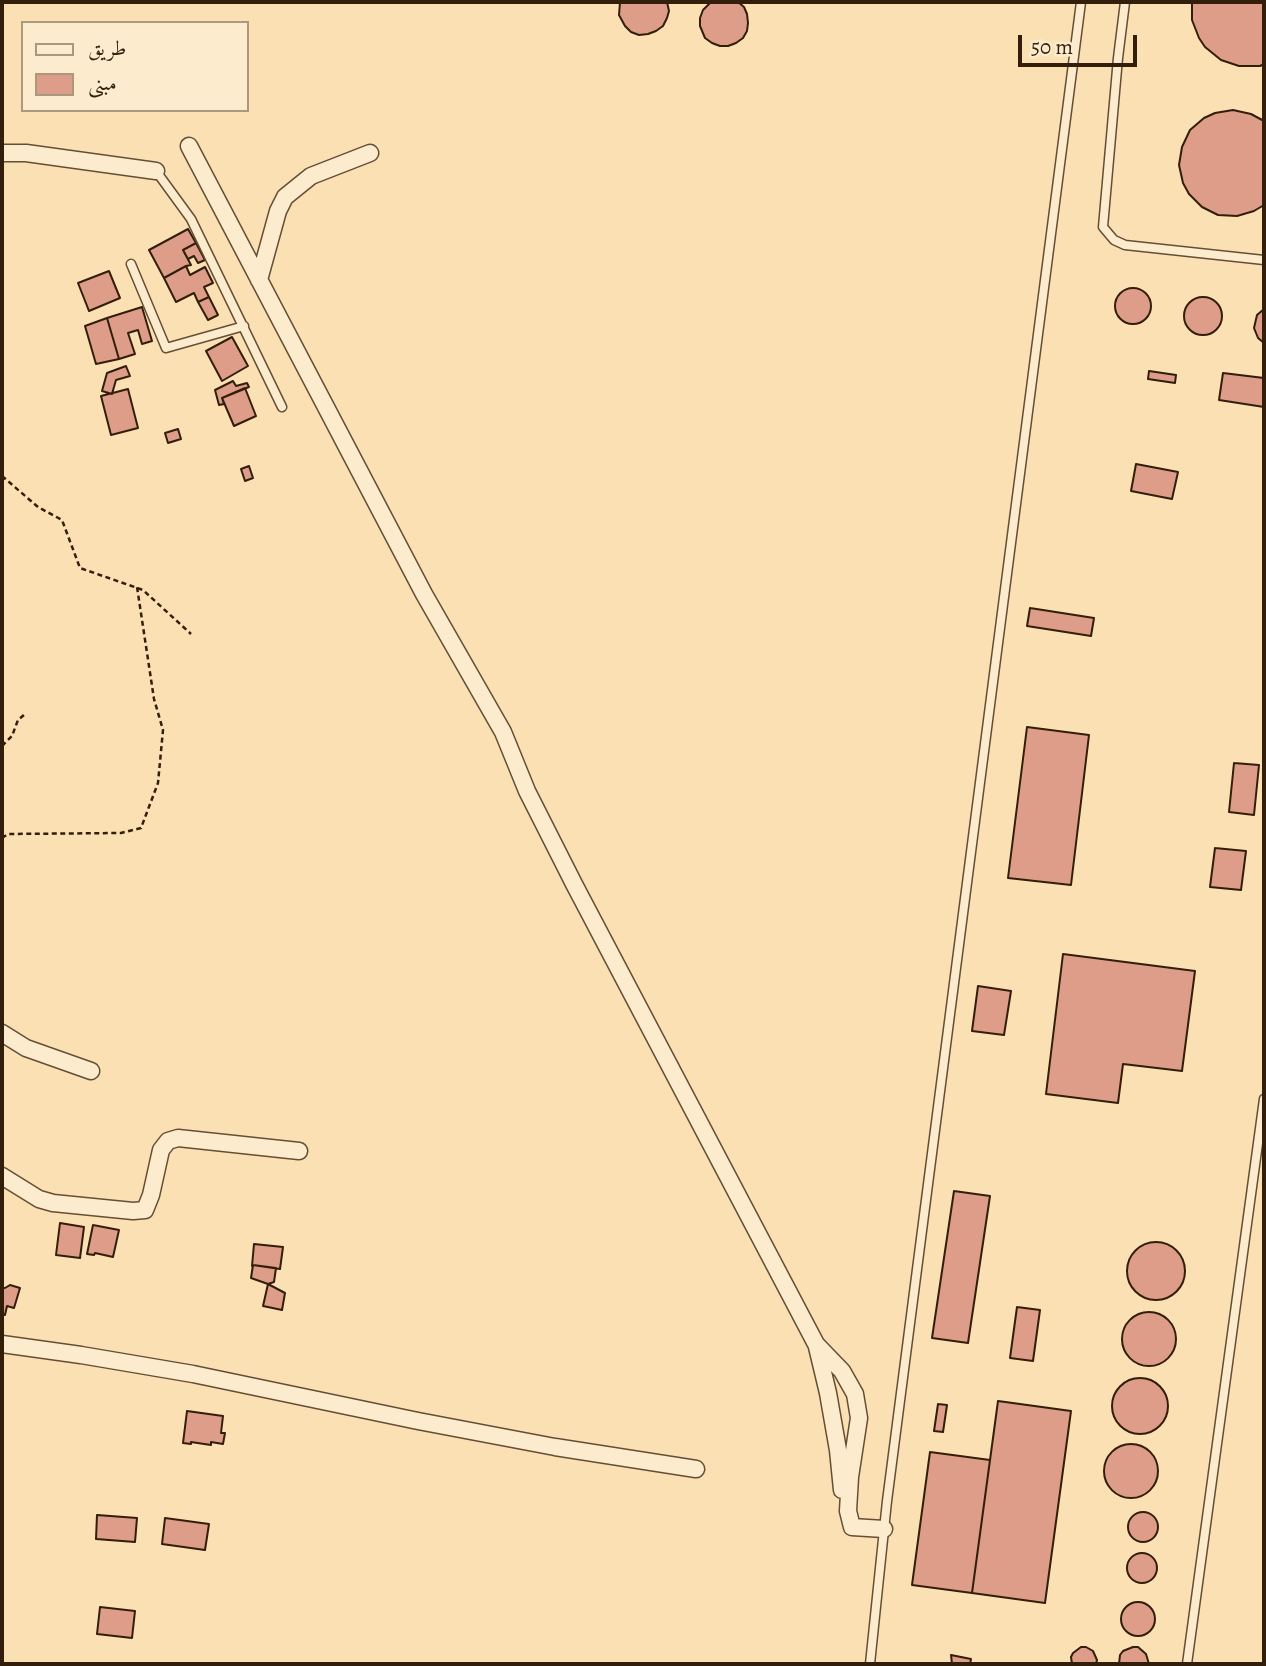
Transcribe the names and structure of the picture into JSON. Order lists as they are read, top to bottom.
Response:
{
  "legend": ["طريق", "مبنى"],
  "scale_bar": "50 m"
}
